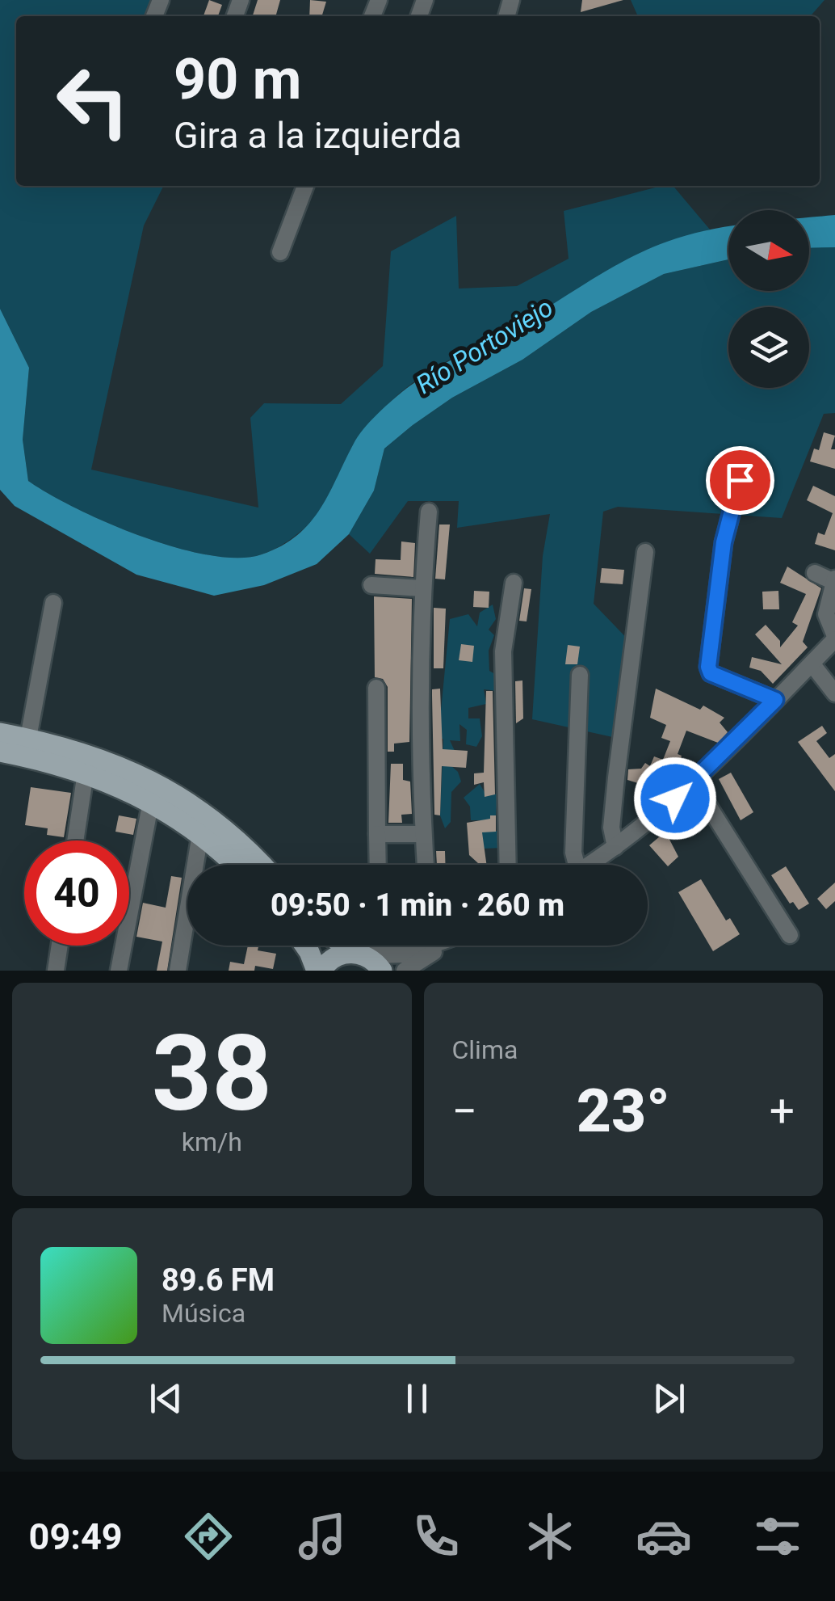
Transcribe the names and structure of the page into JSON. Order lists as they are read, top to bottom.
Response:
{
  "water": ["Río Portoviejo"],
  "north": "right",
  "page": {
    "turn": ["90 m", "Gira a la izquierda"],
    "limit": "40",
    "trip": "09:50 · 1 min · 260 m",
    "tile": [
      ["38", "km/h"],
      "Clima"
    ],
    "heat": ["−", "23°", "+"],
    "song": ["89.6 FM", "Música"],
    "tabs": "09:49"
  }
}
